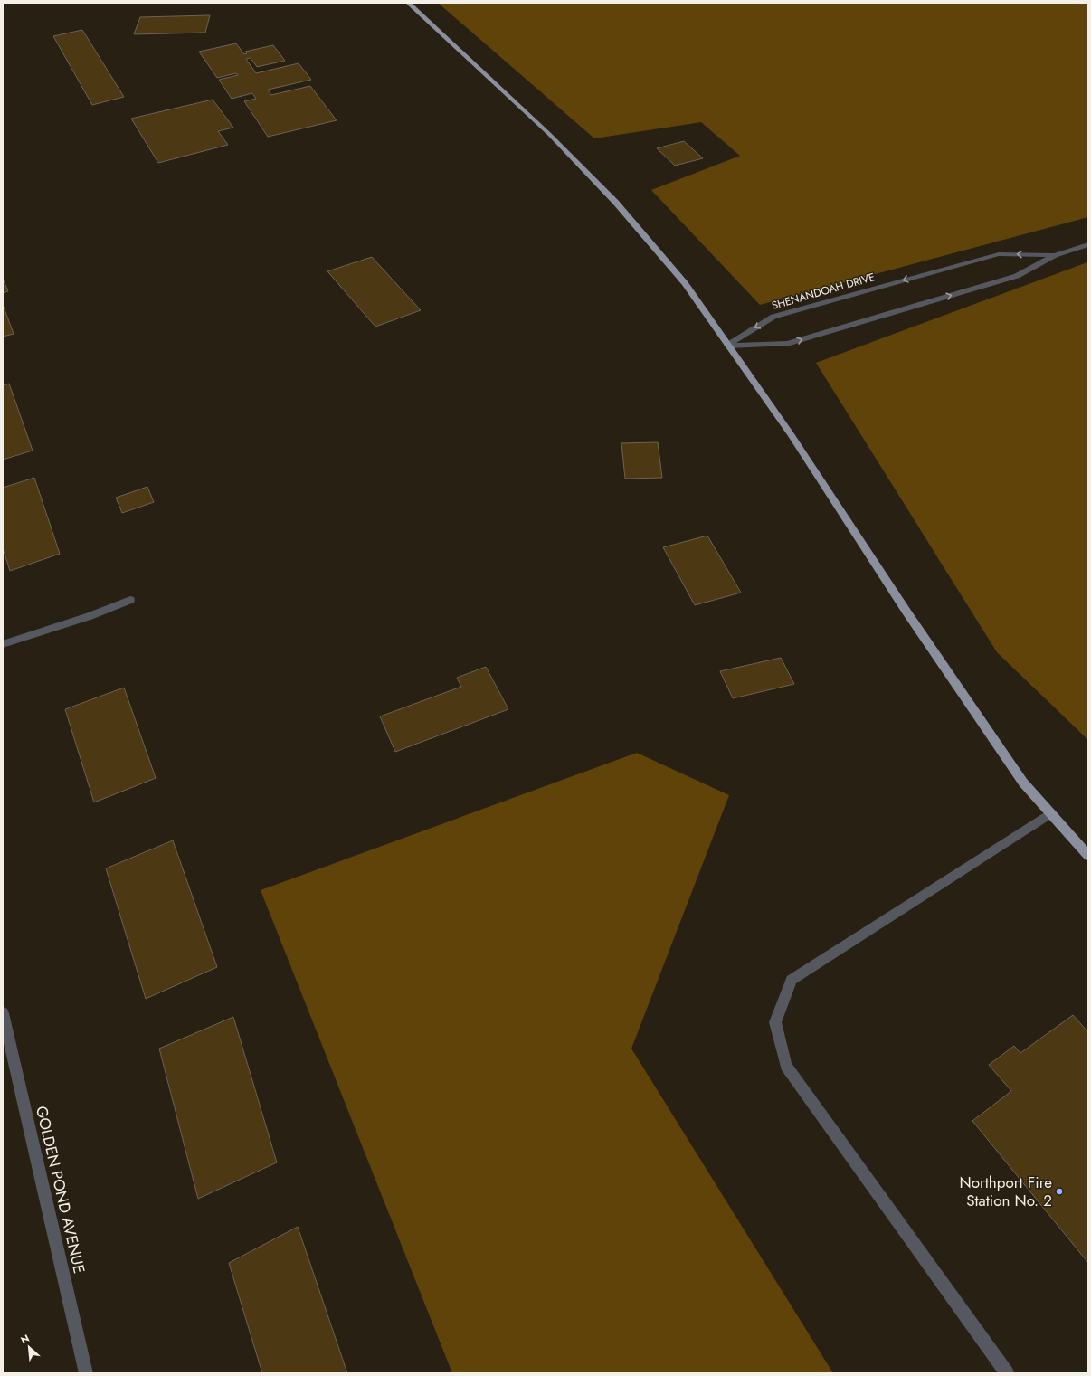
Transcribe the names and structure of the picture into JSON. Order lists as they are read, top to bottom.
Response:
{
  "streets": {
    "street": ["SHENANDOAH DRIVE", "GOLDEN POND AVENUE"]
  },
  "places": ["Northport Fire Station No. 2"],
  "north": "top left"
}
